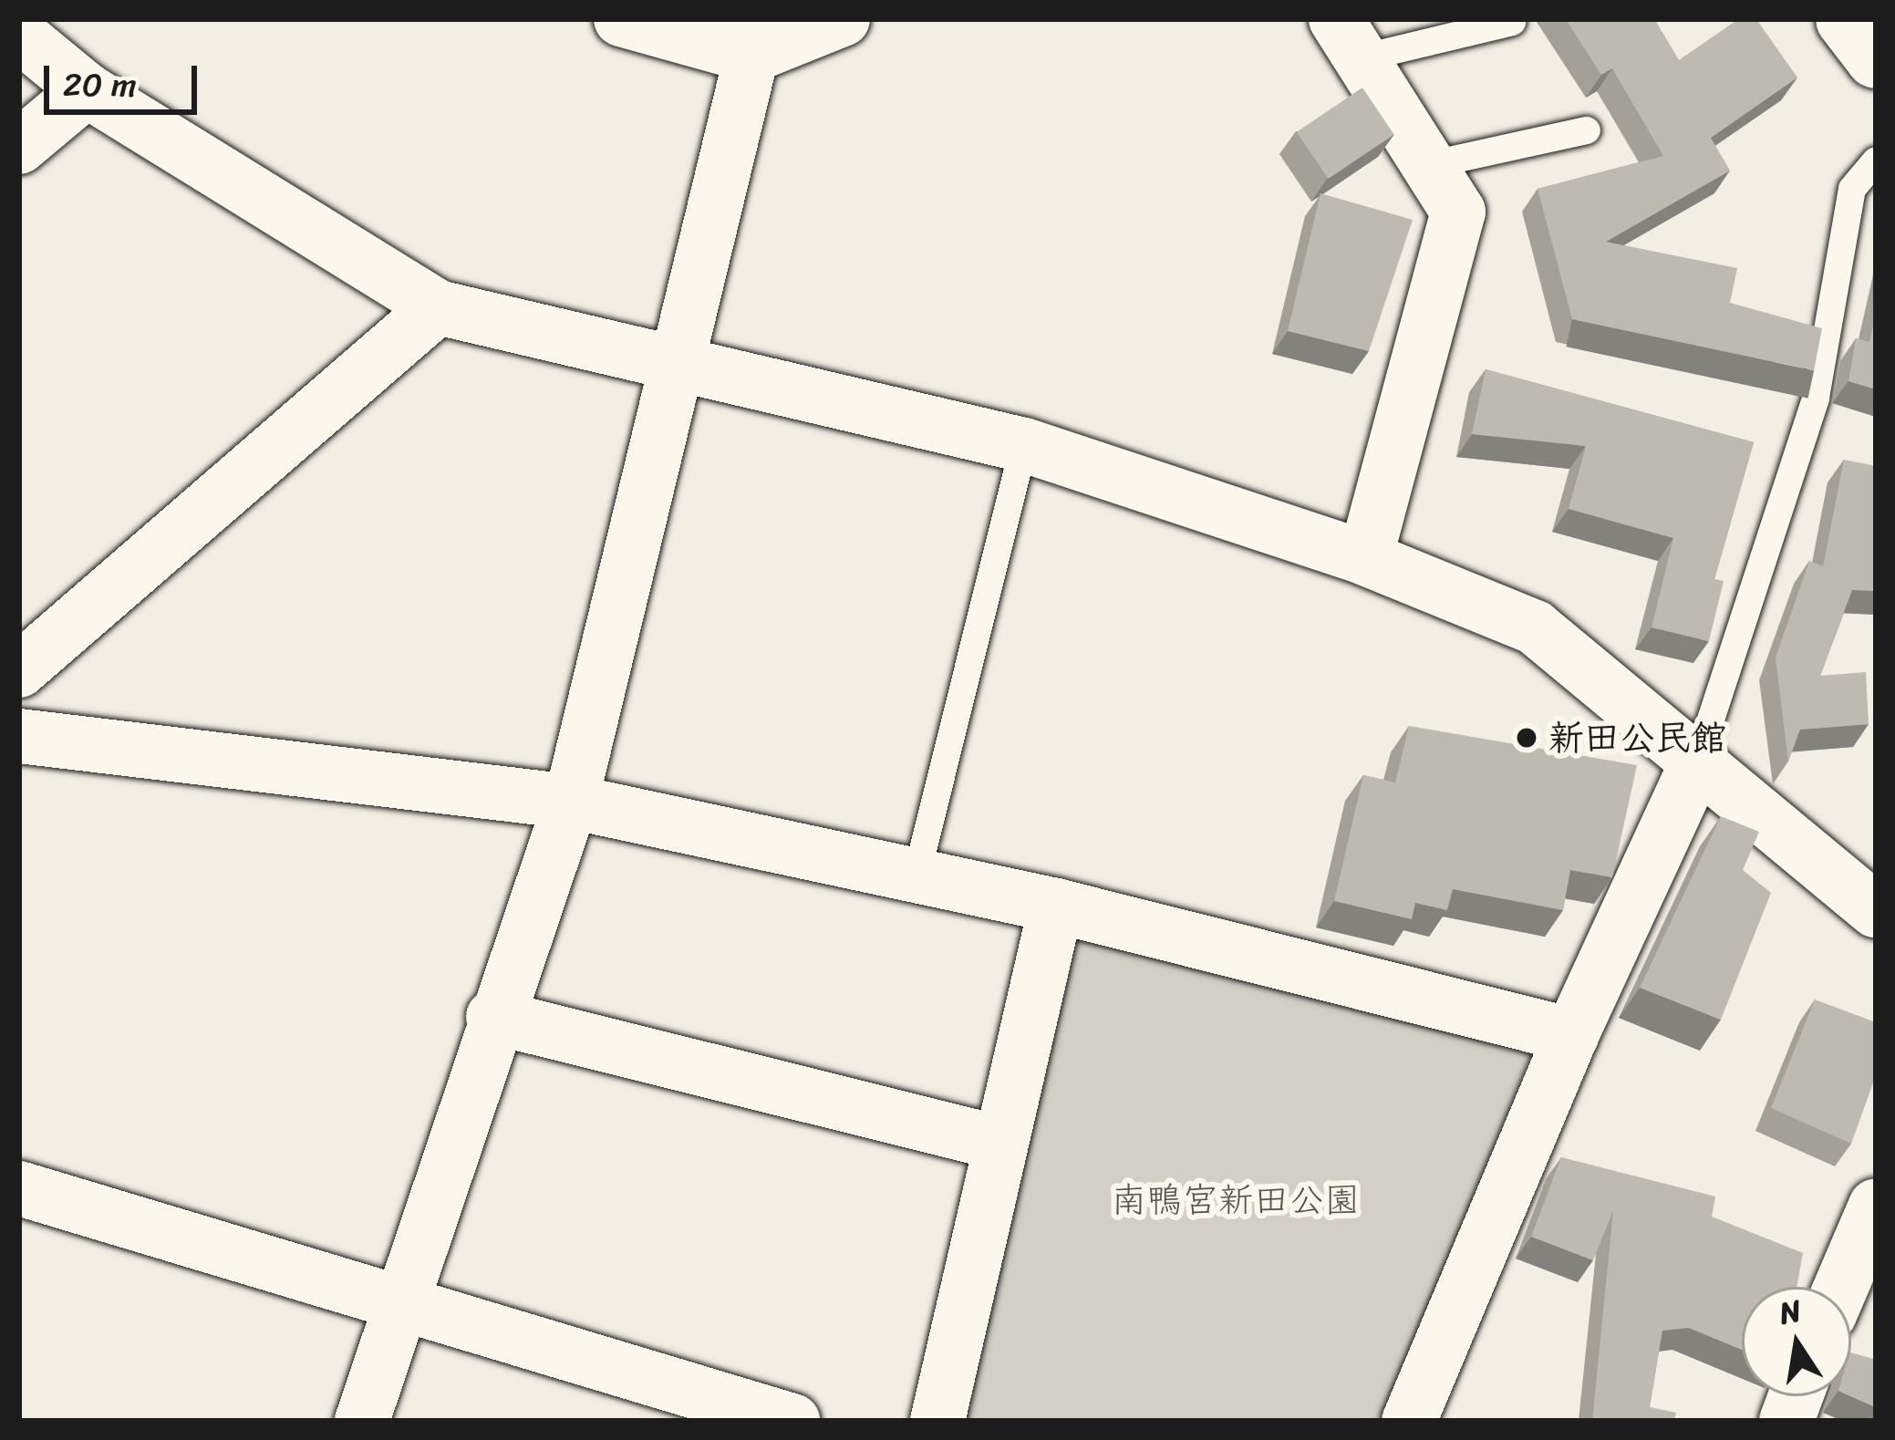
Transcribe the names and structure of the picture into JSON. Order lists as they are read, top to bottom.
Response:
{
  "parks": ["南鴨宮新田公園"],
  "places": ["新田公民館"],
  "scale_bar": "20 m",
  "north": "top"
}
